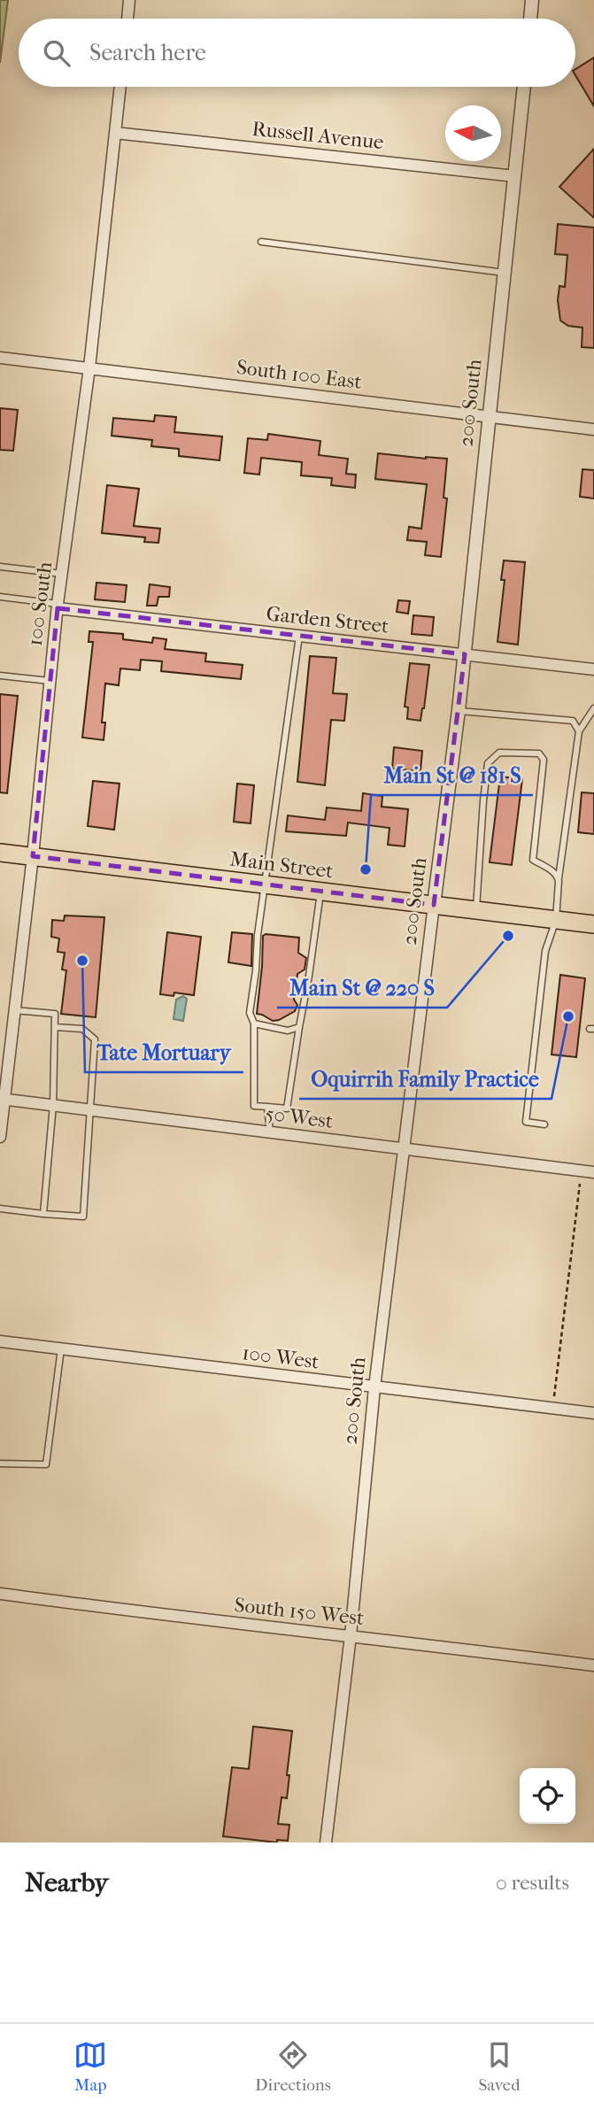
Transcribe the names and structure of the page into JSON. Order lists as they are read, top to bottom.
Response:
{
  "streets": {
    "highway": ["Main Street"],
    "street": [
      "Russell Avenue",
      "South 100 East",
      "200 South",
      "100 South",
      "Garden Street",
      "50 West",
      "100 West",
      "South 150 West"
    ]
  },
  "crossings": [
    ["Russell Avenue", "200 South"],
    ["Russell Avenue", "100 South"],
    ["South 100 East", "200 South"],
    ["South 100 East", "100 South"],
    ["200 South", "Garden Street"],
    ["200 South", "Main Street"],
    ["200 South", "50 West"],
    ["200 South", "100 West"],
    ["200 South", "South 150 West"],
    ["100 South", "Garden Street"],
    ["100 South", "Main Street"],
    ["100 South", "50 West"]
  ],
  "places": [
    "Main St @ 181 S",
    "Main St @ 220 S",
    "Tate Mortuary",
    "Oquirrih Family Practice"
  ],
  "north": "left",
  "page": {
    "search": "Search here",
    "heading": ["Nearby", "0 results"],
    "nav": ["Map", "Directions", "Saved"]
  }
}
